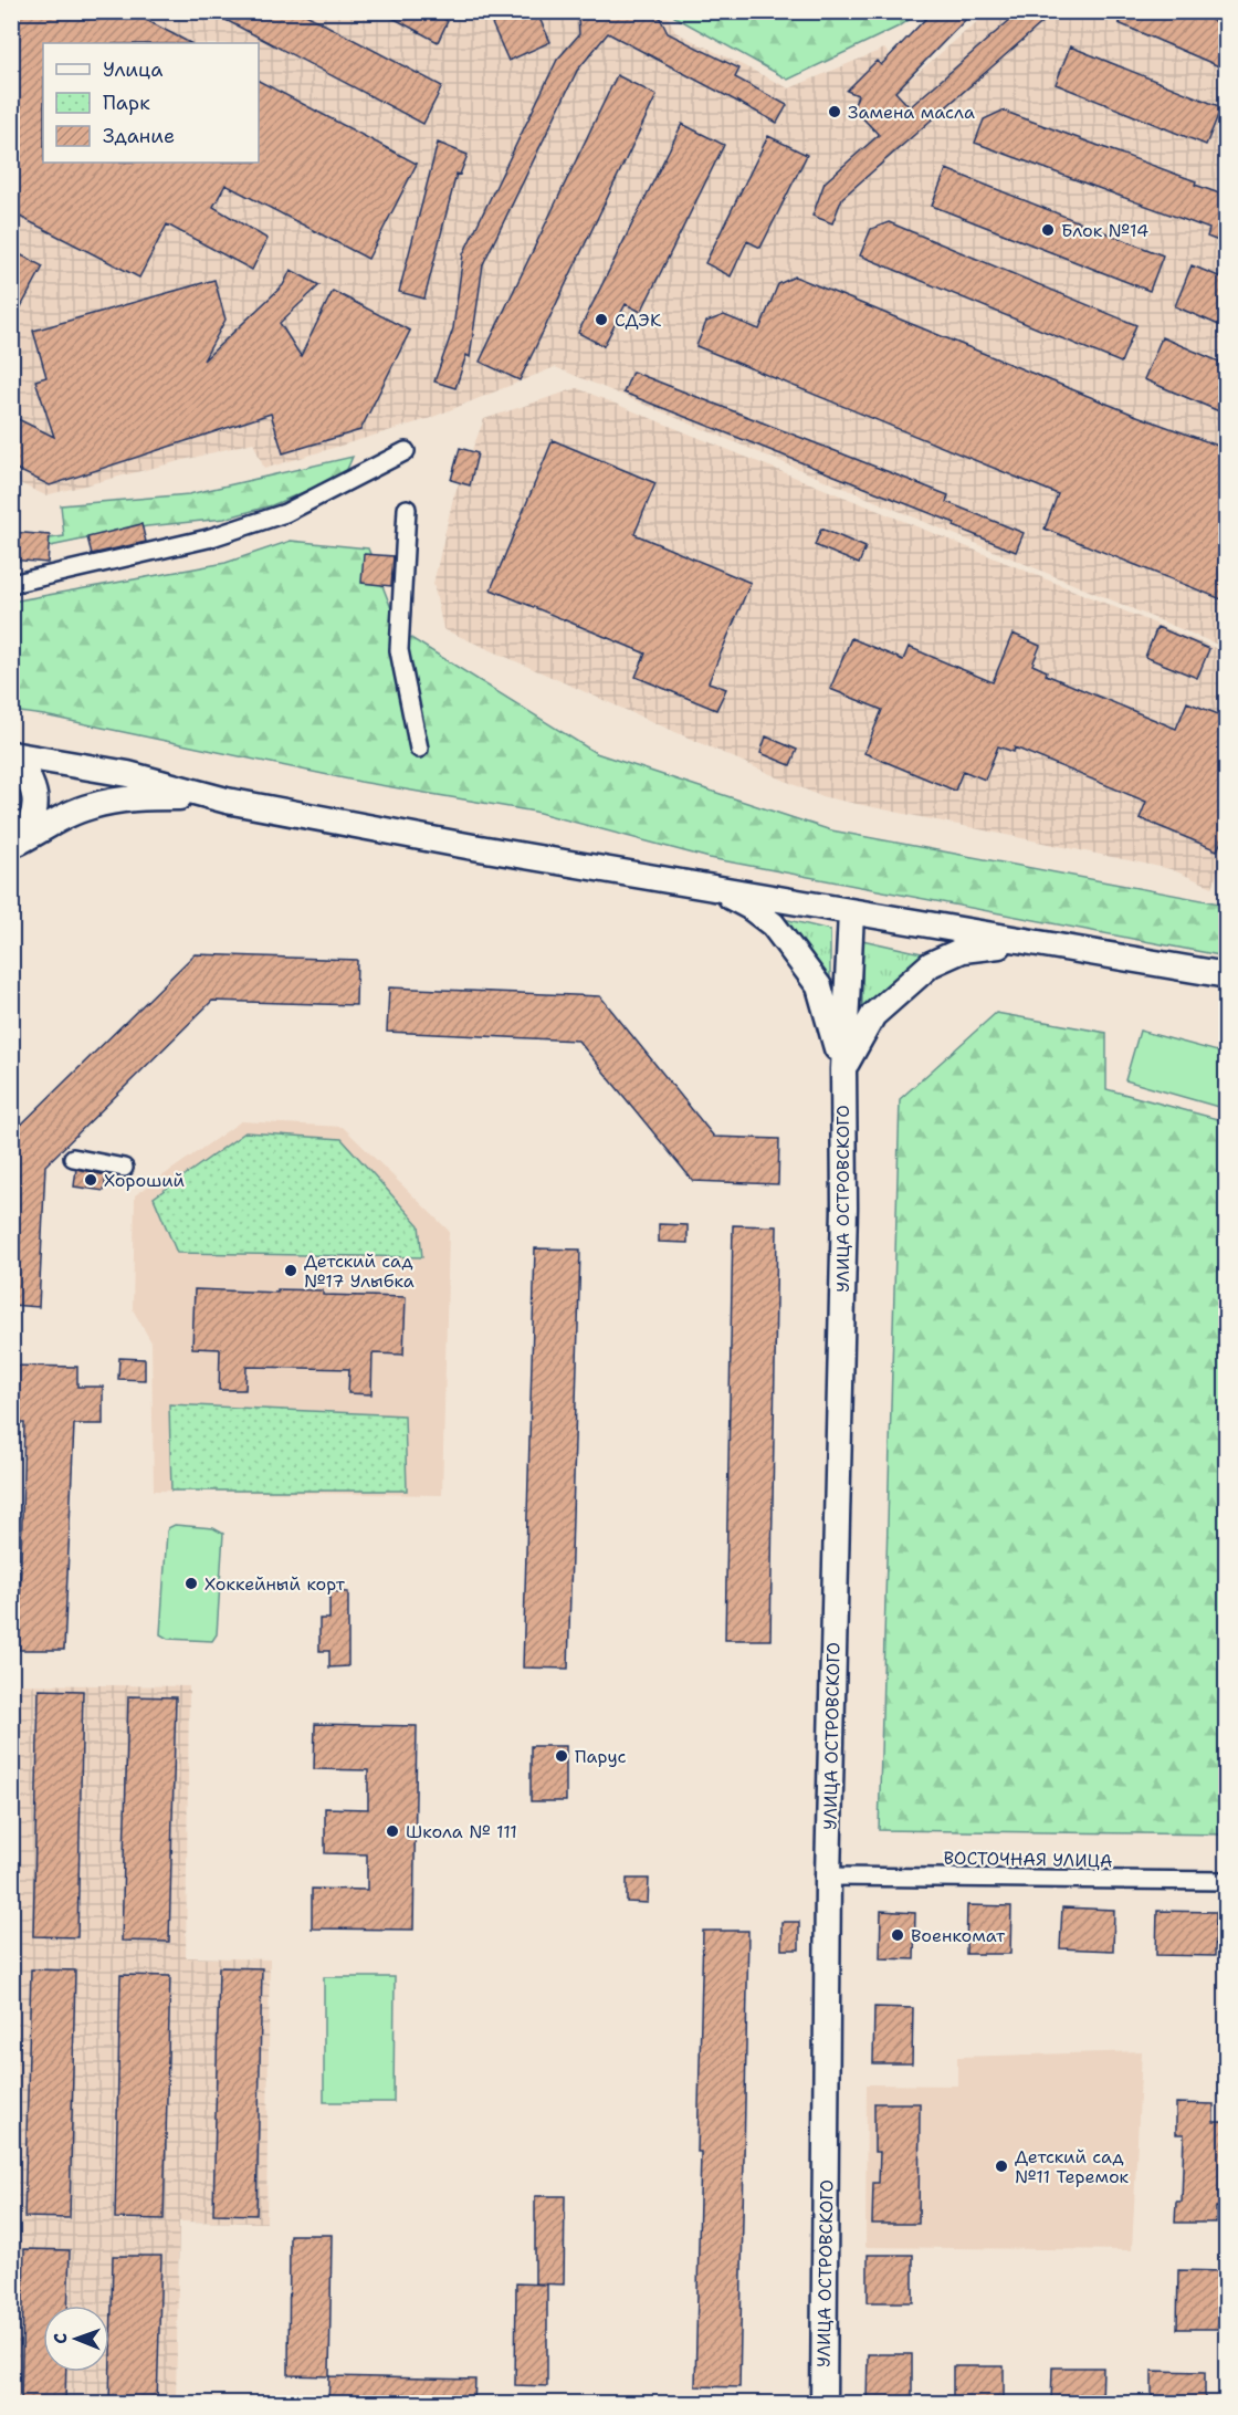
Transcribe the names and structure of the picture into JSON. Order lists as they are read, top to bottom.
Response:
{
  "streets": {
    "street": ["УЛИЦА ОСТРОВСКОГО", "ВОСТОЧНАЯ УЛИЦА"]
  },
  "crossings": [
    ["УЛИЦА ОСТРОВСКОГО", "ВОСТОЧНАЯ УЛИЦА"]
  ],
  "places": [
    "Замена масла",
    "Блок №14",
    "СДЭК",
    "Хороший",
    "Детский сад №17 Улыбка",
    "Хоккейный корт",
    "Парус",
    "Школа № 111",
    "Военкомат",
    "Детский сад №11 Теремок"
  ],
  "legend": ["Улица", "Парк", "Здание"],
  "north": "left"
}
